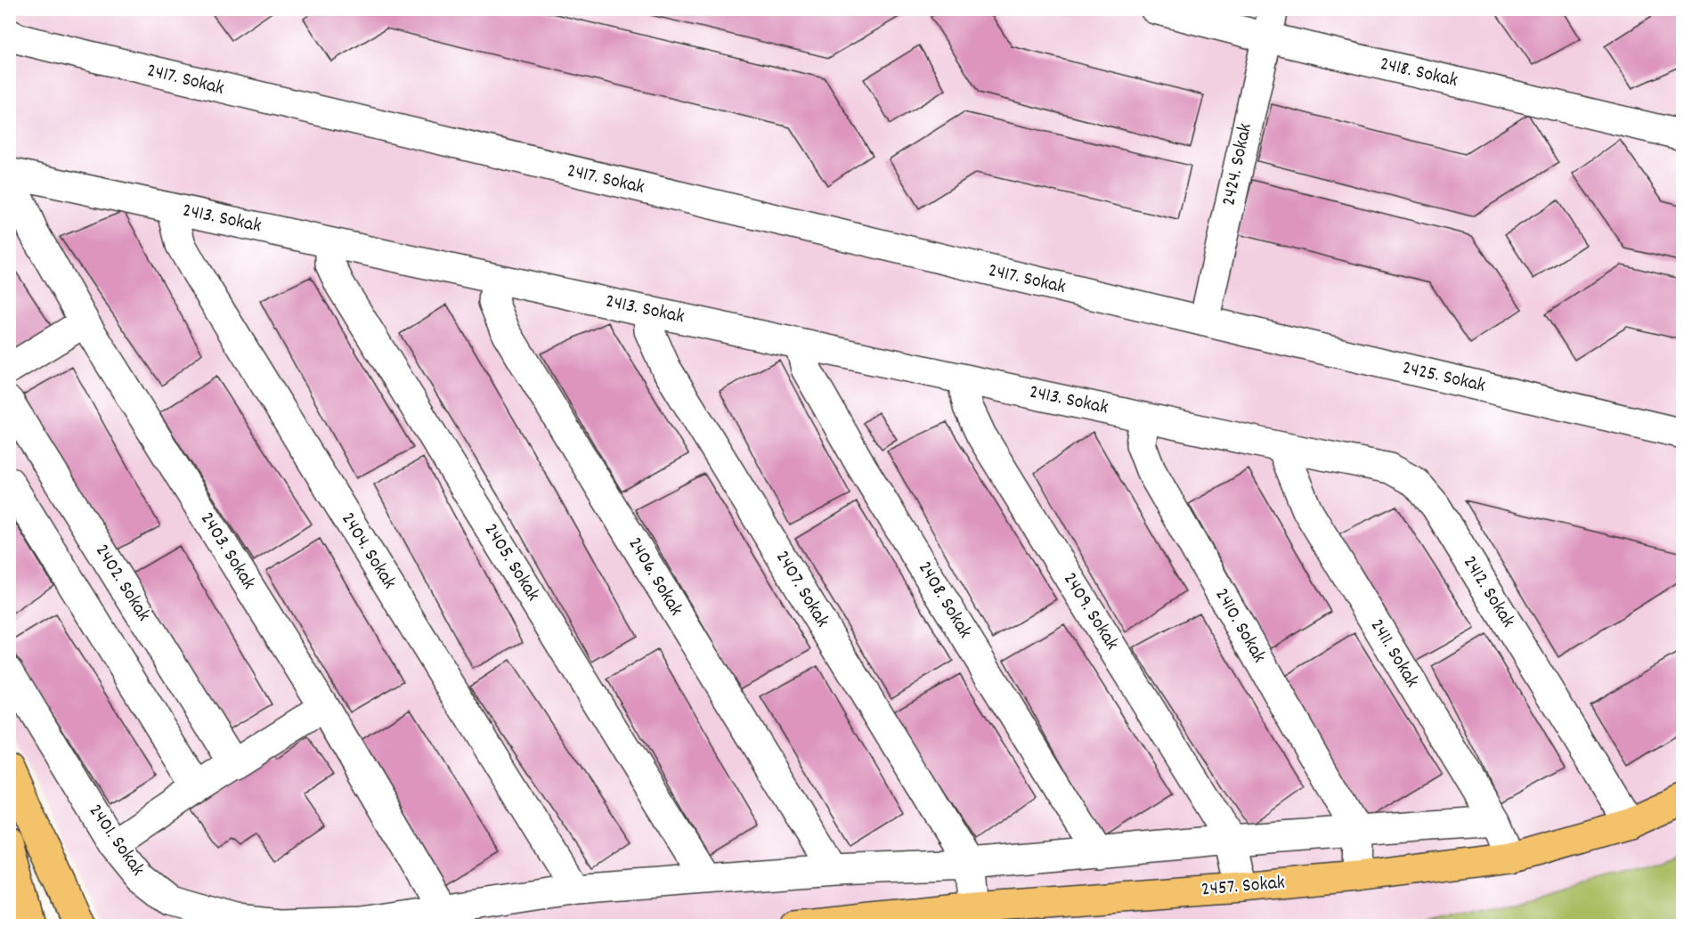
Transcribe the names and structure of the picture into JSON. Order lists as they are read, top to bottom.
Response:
{
  "streets": {
    "main road": ["2457. Sokak"],
    "street": [
      "2418. Sokak",
      "2417. Sokak",
      "2424. Sokak",
      "2413. Sokak",
      "2425. Sokak",
      "2403. Sokak",
      "2404. Sokak",
      "2405. Sokak",
      "2406. Sokak",
      "2402. Sokak",
      "2407. Sokak",
      "2412. Sokak",
      "2408. Sokak",
      "2409. Sokak",
      "2410. Sokak",
      "2411. Sokak",
      "2401. Sokak"
    ]
  },
  "crossings": [
    ["2418. Sokak", "2424. Sokak"],
    ["2417. Sokak", "2424. Sokak"],
    ["2417. Sokak", "2425. Sokak"],
    ["2424. Sokak", "2425. Sokak"],
    ["2413. Sokak", "2403. Sokak"],
    ["2413. Sokak", "2404. Sokak"],
    ["2413. Sokak", "2405. Sokak"],
    ["2413. Sokak", "2406. Sokak"],
    ["2413. Sokak", "2407. Sokak"],
    ["2413. Sokak", "2412. Sokak"],
    ["2413. Sokak", "2408. Sokak"],
    ["2413. Sokak", "2409. Sokak"],
    ["2413. Sokak", "2410. Sokak"],
    ["2413. Sokak", "2411. Sokak"],
    ["2403. Sokak", "2401. Sokak"],
    ["2404. Sokak", "2401. Sokak"],
    ["2405. Sokak", "2401. Sokak"],
    ["2406. Sokak", "2401. Sokak"],
    ["2407. Sokak", "2401. Sokak"],
    ["2412. Sokak", "2411. Sokak"],
    ["2412. Sokak", "2457. Sokak"],
    ["2408. Sokak", "2401. Sokak"],
    ["2409. Sokak", "2401. Sokak"],
    ["2409. Sokak", "2457. Sokak"],
    ["2410. Sokak", "2401. Sokak"],
    ["2411. Sokak", "2401. Sokak"],
    ["2411. Sokak", "2457. Sokak"]
  ]
}
